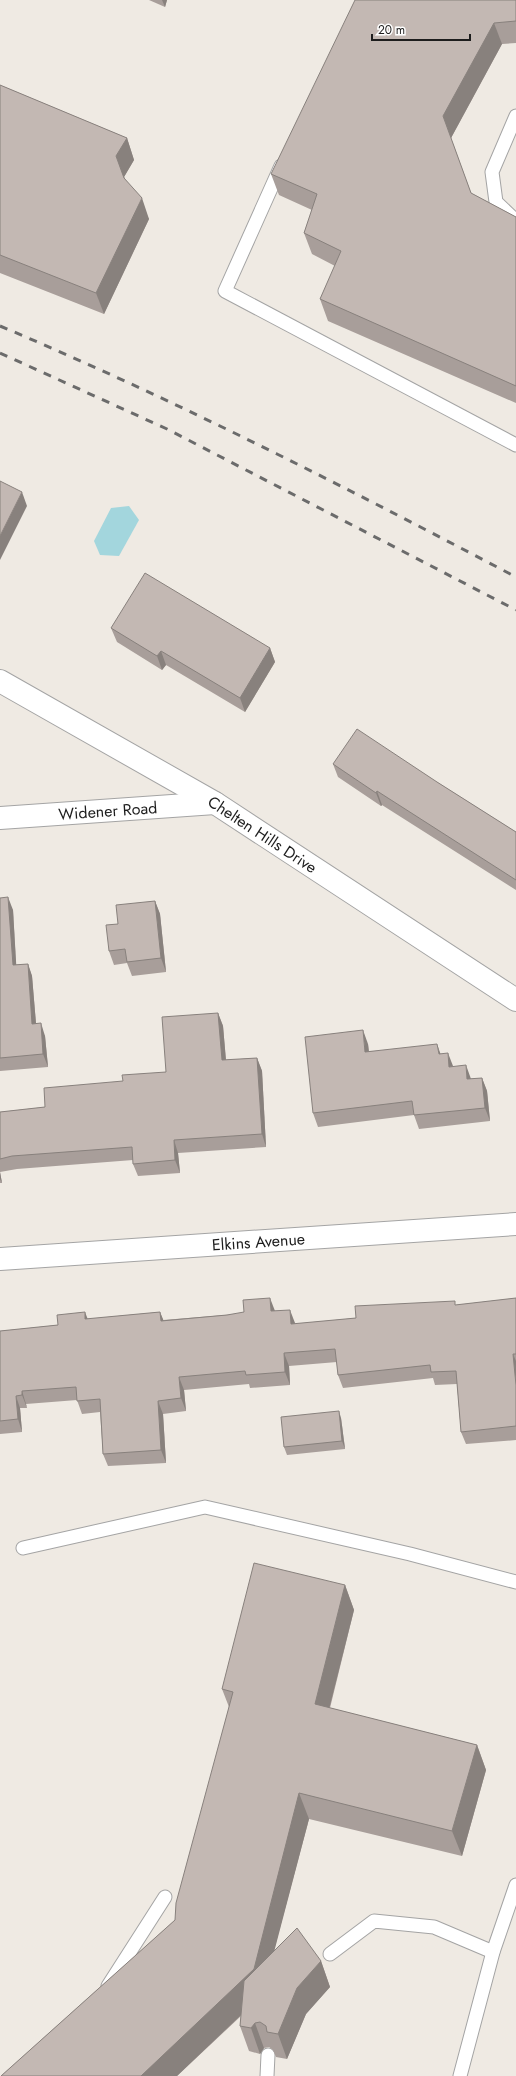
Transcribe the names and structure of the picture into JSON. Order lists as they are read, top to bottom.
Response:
{
  "streets": {
    "street": ["Widener Road", "Chelten Hills Drive", "Elkins Avenue"]
  },
  "crossings": [
    ["Widener Road", "Chelten Hills Drive"]
  ],
  "scale_bar": "20 m"
}
